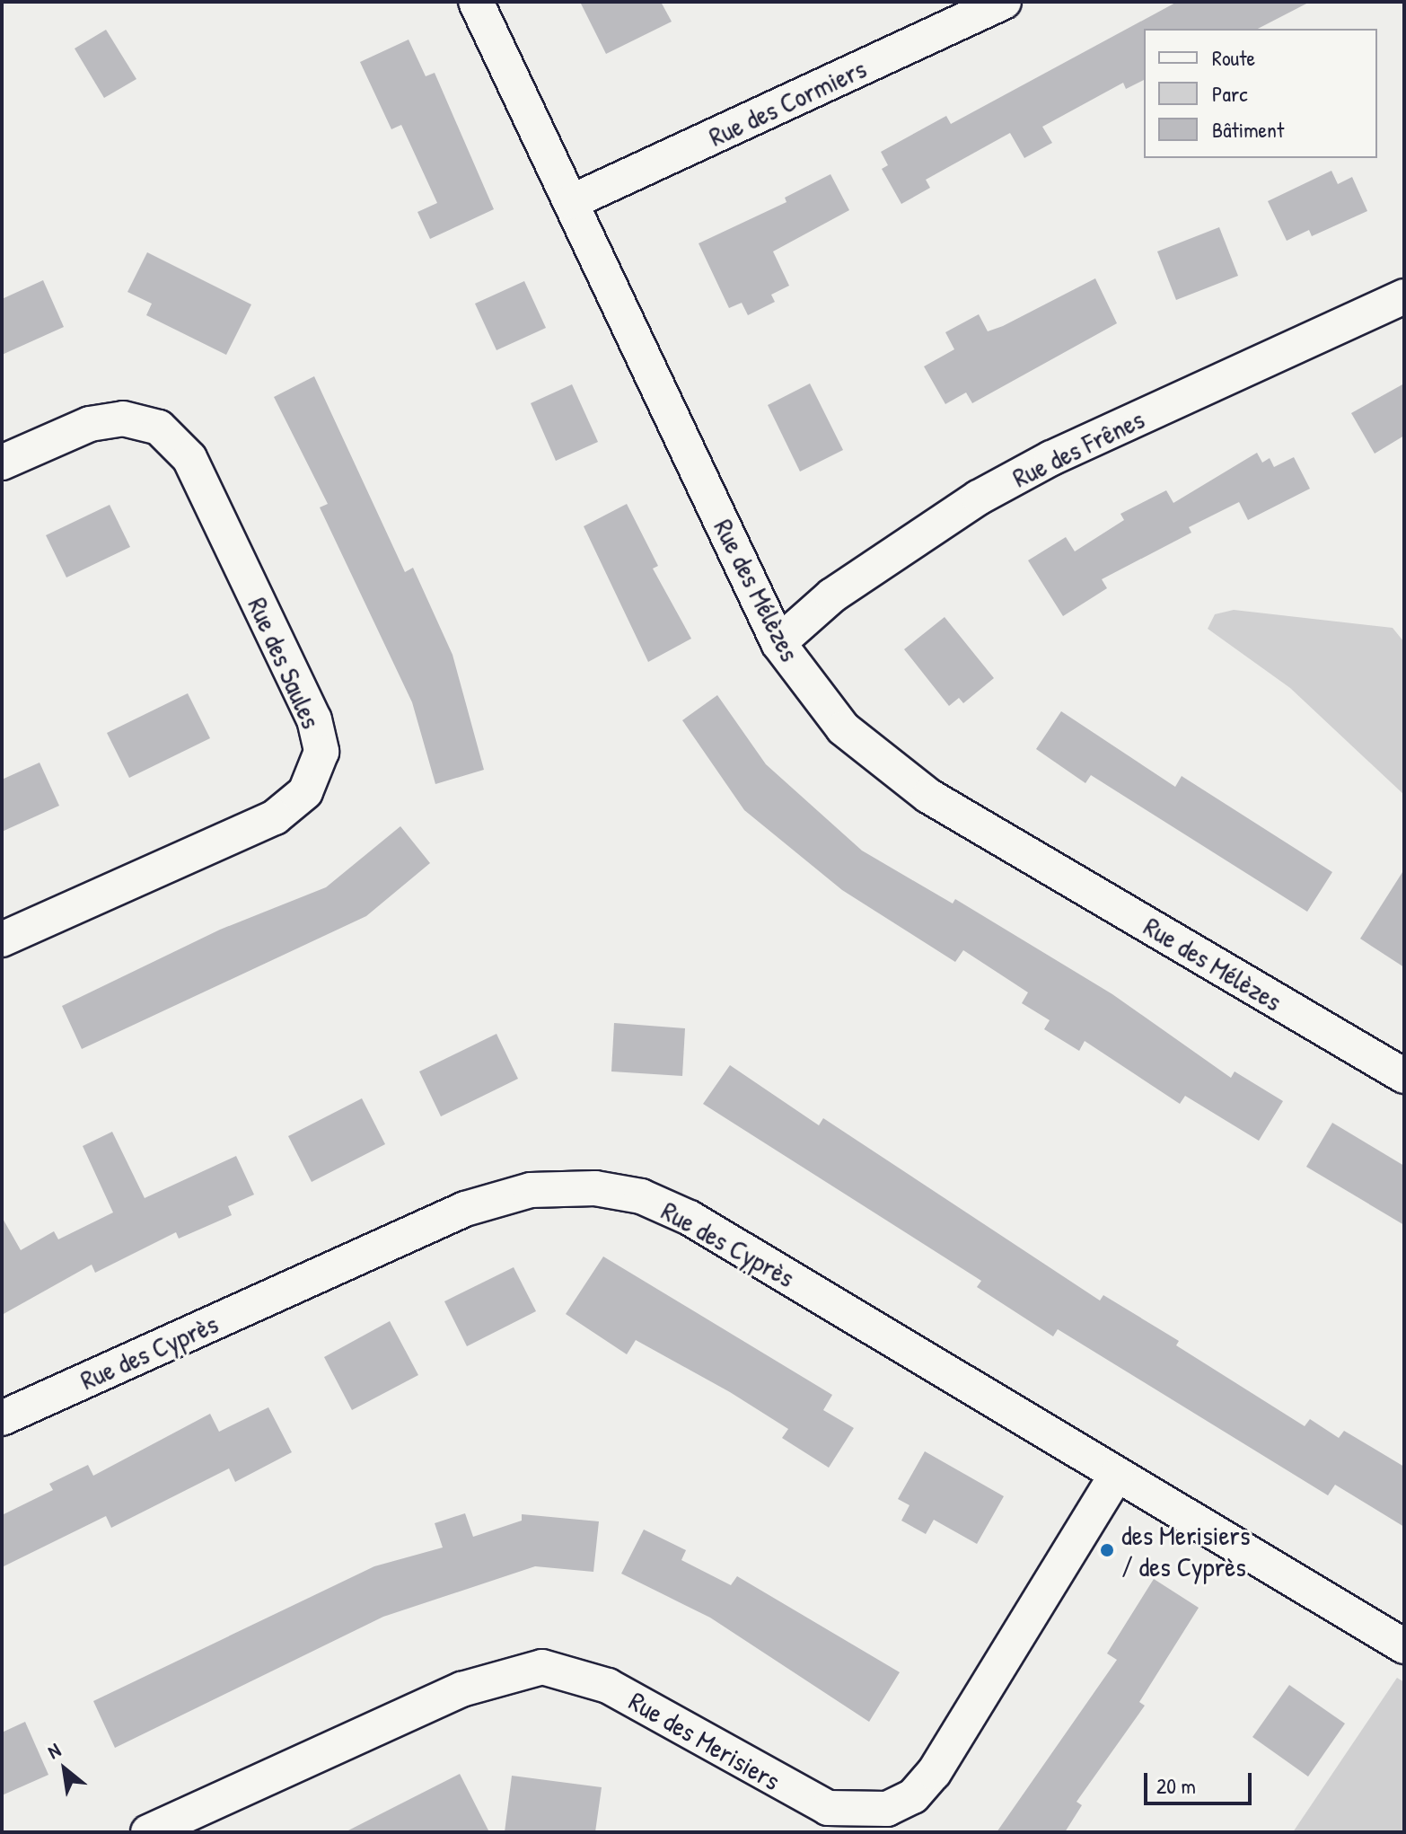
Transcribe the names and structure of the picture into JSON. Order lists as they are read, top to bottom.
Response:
{
  "streets": {
    "street": [
      "Rue des Cormiers",
      "Rue des Frênes",
      "Rue des Mélèzes",
      "Rue des Saules",
      "Rue des Cyprès",
      "Rue des Merisiers"
    ]
  },
  "crossings": [
    ["Rue des Cormiers", "Rue des Mélèzes"],
    ["Rue des Frênes", "Rue des Mélèzes"],
    ["Rue des Cyprès", "Rue des Merisiers"]
  ],
  "places": ["des Merisiers / des Cyprès"],
  "legend": ["Route", "Parc", "Bâtiment"],
  "scale_bar": "20 m",
  "north": "top left"
}
